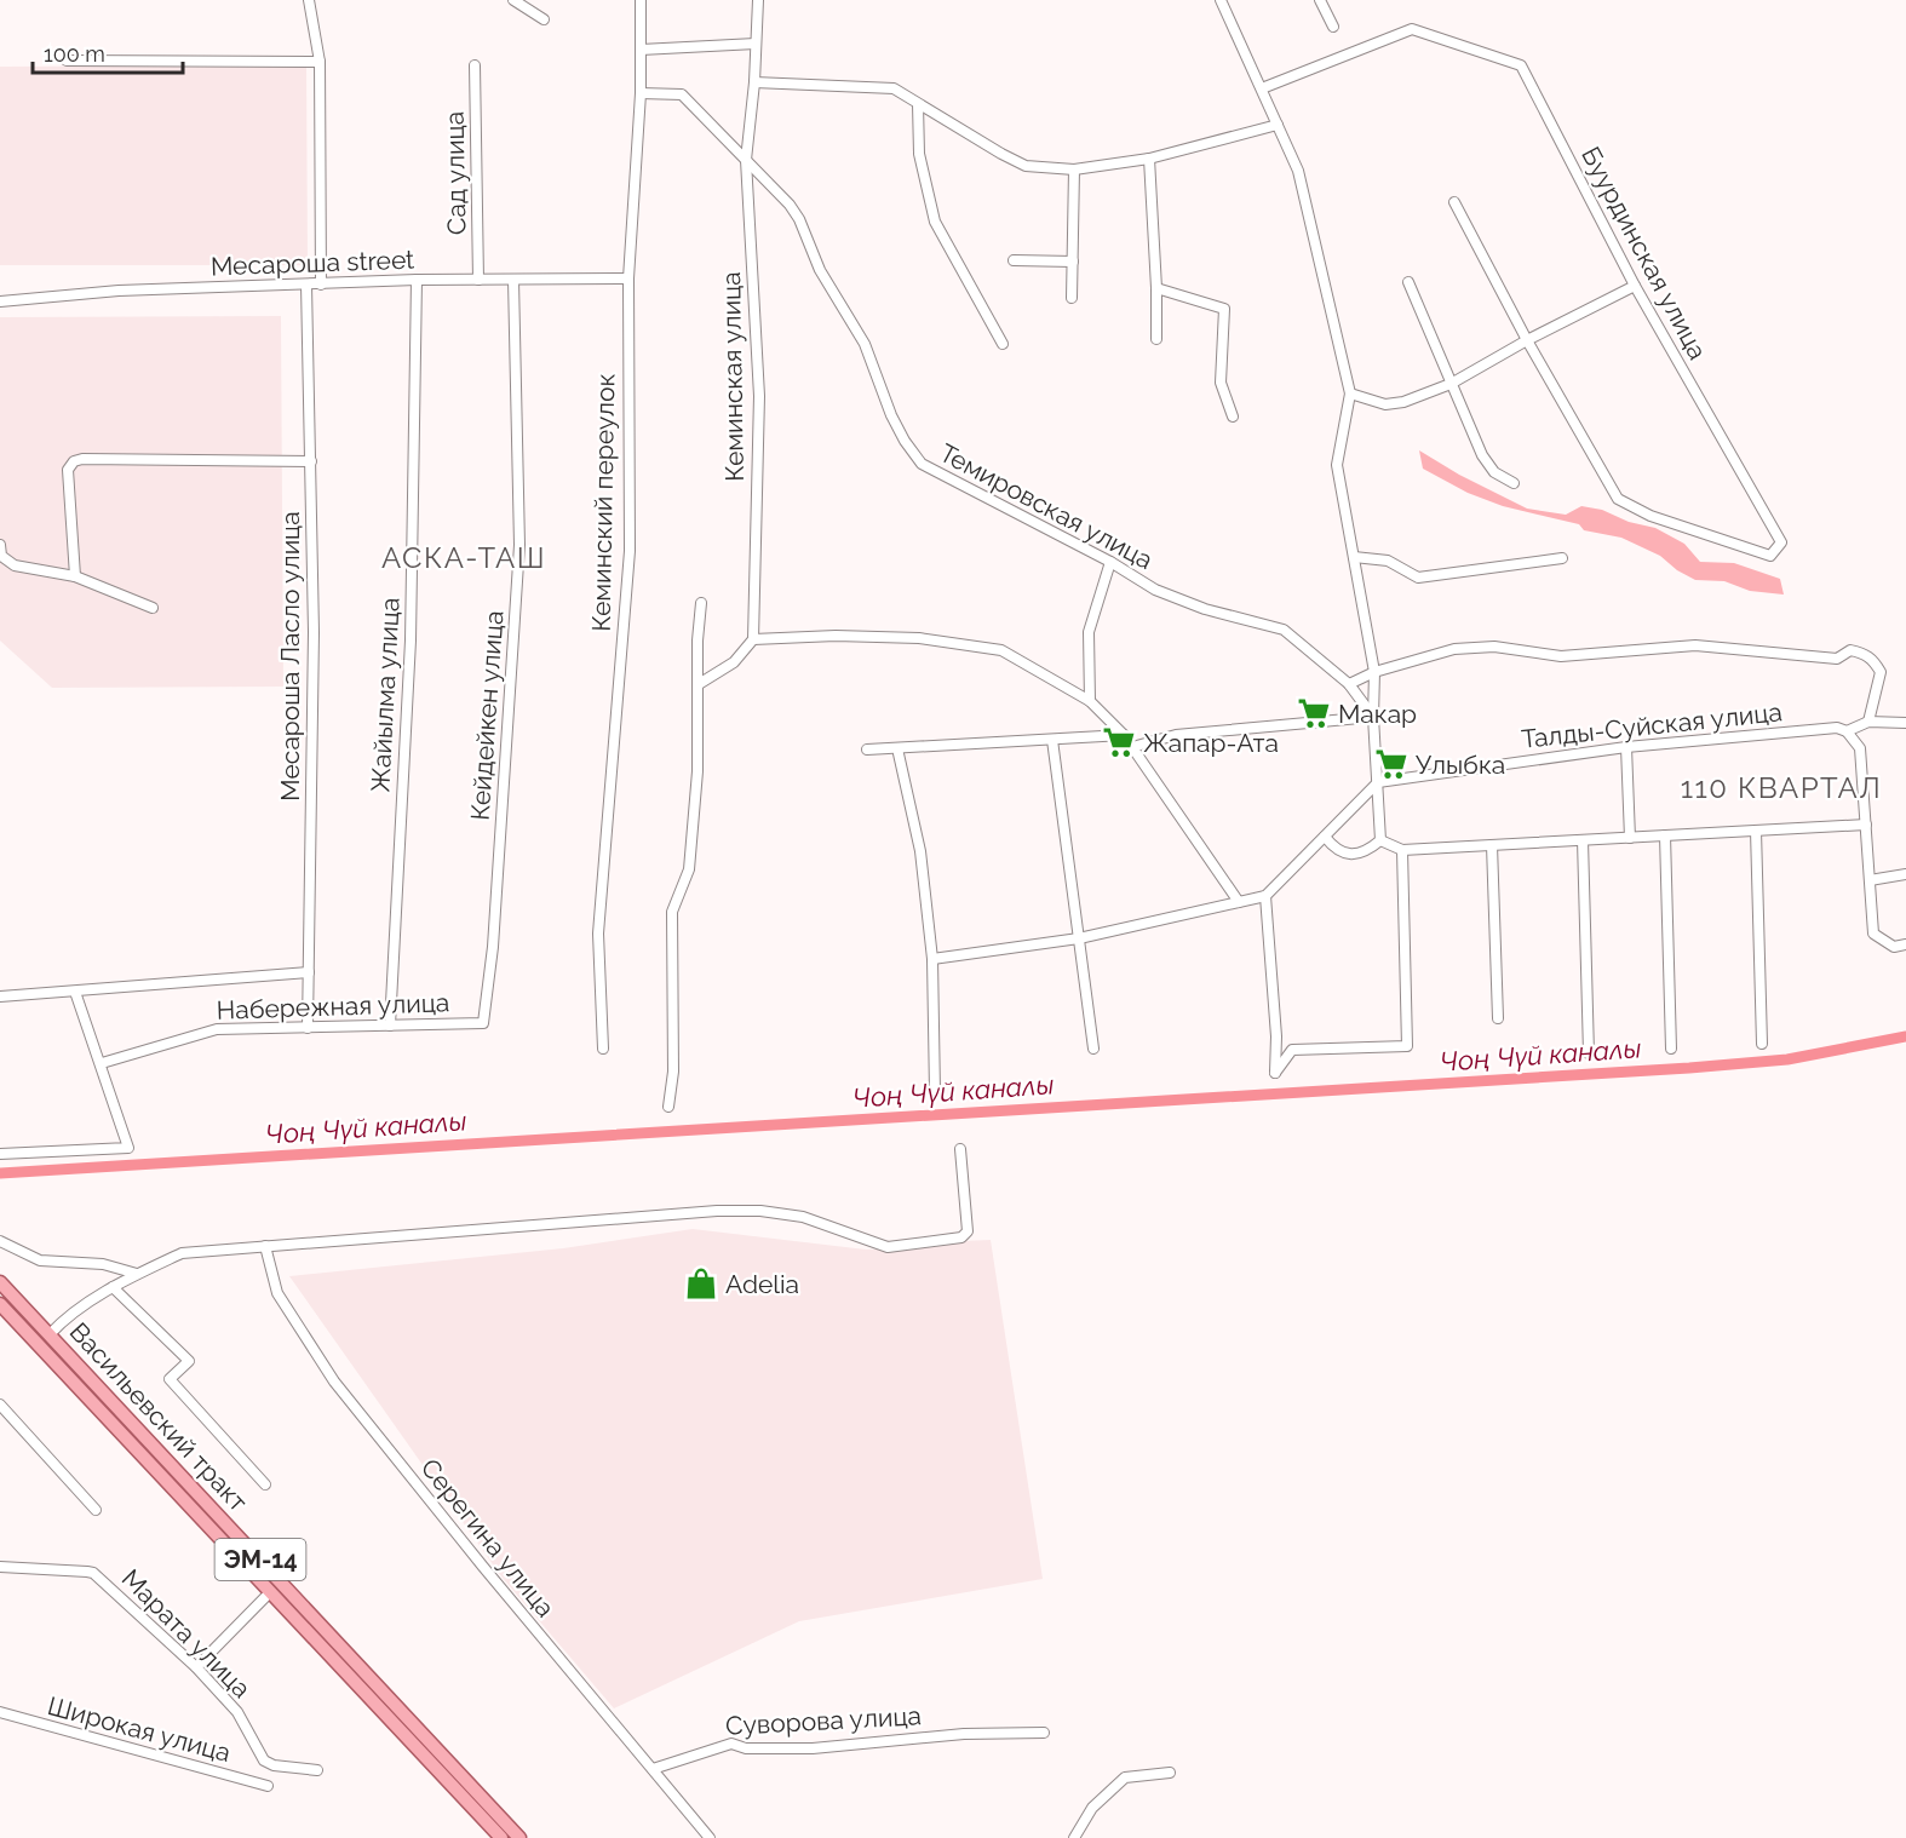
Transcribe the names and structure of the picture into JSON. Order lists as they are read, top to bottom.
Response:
{
  "streets": {
    "main road": ["Васильевский тракт", "ЭМ-14"],
    "street": [
      "Сад улица",
      "Буурдинская улица",
      "Месароша street",
      "Кеминская улица",
      "Кеминский переулок",
      "Темировская улица",
      "Месароша Ласло улица",
      "Жайылма улица",
      "Кейдейкен улица",
      "Талды-Суйская улица",
      "Набережная улица",
      "Серегина улица",
      "Марата улица",
      "Суворова улица",
      "Широкая улица"
    ]
  },
  "crossings": [
    ["Сад улица", "Месароша street"],
    ["Месароша street", "Кеминский переулок"],
    ["Месароша street", "Месароша Ласло улица"],
    ["Месароша street", "Жайылма улица"],
    ["Месароша street", "Кейдейкен улица"],
    ["Кеминская улица", "Темировская улица"],
    ["Кеминский переулок", "Темировская улица"],
    ["Месароша Ласло улица", "Набережная улица"],
    ["Жайылма улица", "Набережная улица"],
    ["Кейдейкен улица", "Набережная улица"],
    ["Серегина улица", "Суворова улица"]
  ],
  "districts": ["АСКА-ТАШ", "110 КВАРТАЛ"],
  "water": ["Чоң Чүй каналы"],
  "places": {
    "supermarket": ["Макар", "Жапар-Ата", "Улыбка"],
    "shop": ["Adelia"]
  },
  "scale_bar": "100 m"
}
